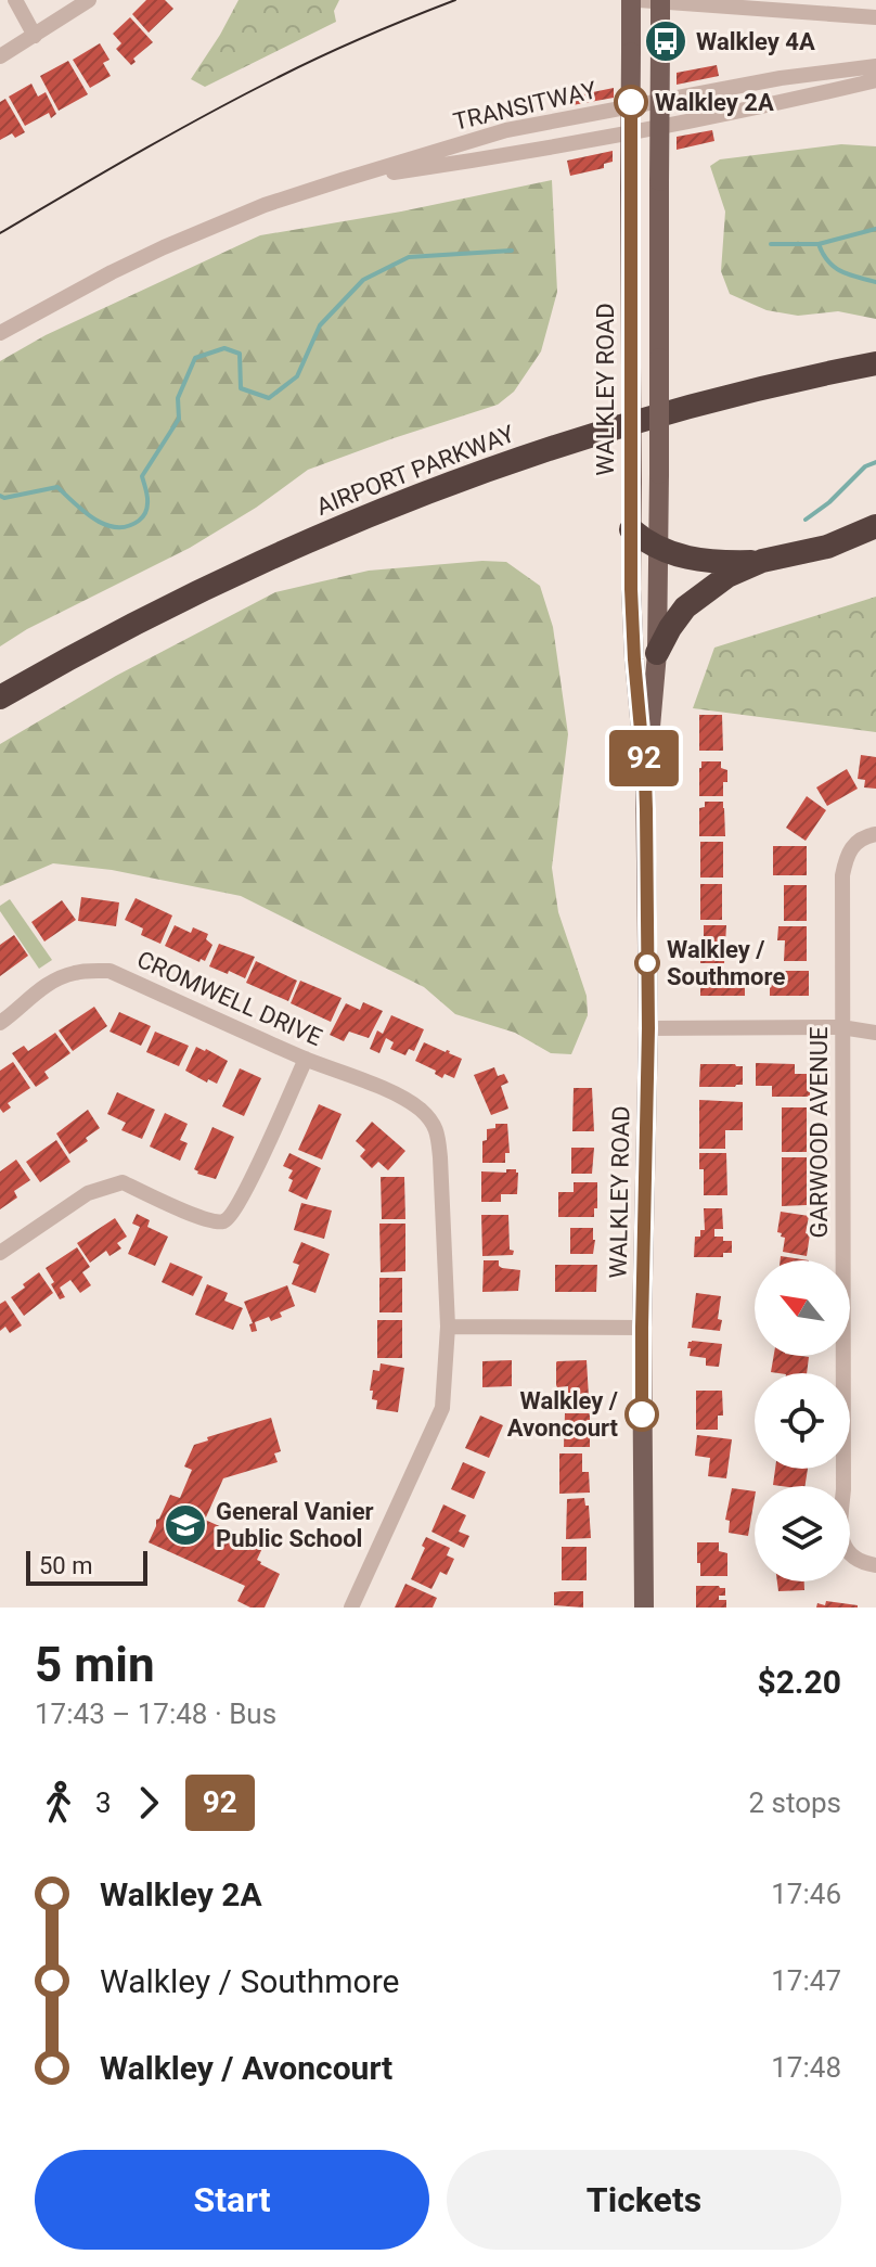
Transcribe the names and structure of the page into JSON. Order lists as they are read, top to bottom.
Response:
{
  "streets": {
    "highway": ["AIRPORT PARKWAY"],
    "main road": ["WALKLEY ROAD"],
    "street": ["TRANSITWAY", "CROMWELL DRIVE", "GARWOOD AVENUE"]
  },
  "places": {
    "bus stop": ["Walkley 4A"],
    "other": ["Walkley 2A", "Walkley / Southmore", "Walkley / Avoncourt"],
    "school or university": ["General Vanier Public School"]
  },
  "lines": ["bus line 92"],
  "scale_bar": "50 m",
  "north": "top left",
  "page": {
    "on_map": "92",
    "scale": "50 m",
    "heading": ["5 min", "17:43 – 17:48 · Bus", "$2.20"],
    "legs": ["3", "92", "2 stops"],
    "list": [
      {
        "name": "Walkley 2A",
        "value": "17:46"
      },
      {
        "name": "Walkley / Southmore",
        "value": "17:47"
      },
      {
        "name": "Walkley / Avoncourt",
        "value": "17:48"
      }
    ],
    "buttons": ["Start", "Tickets"]
  }
}
